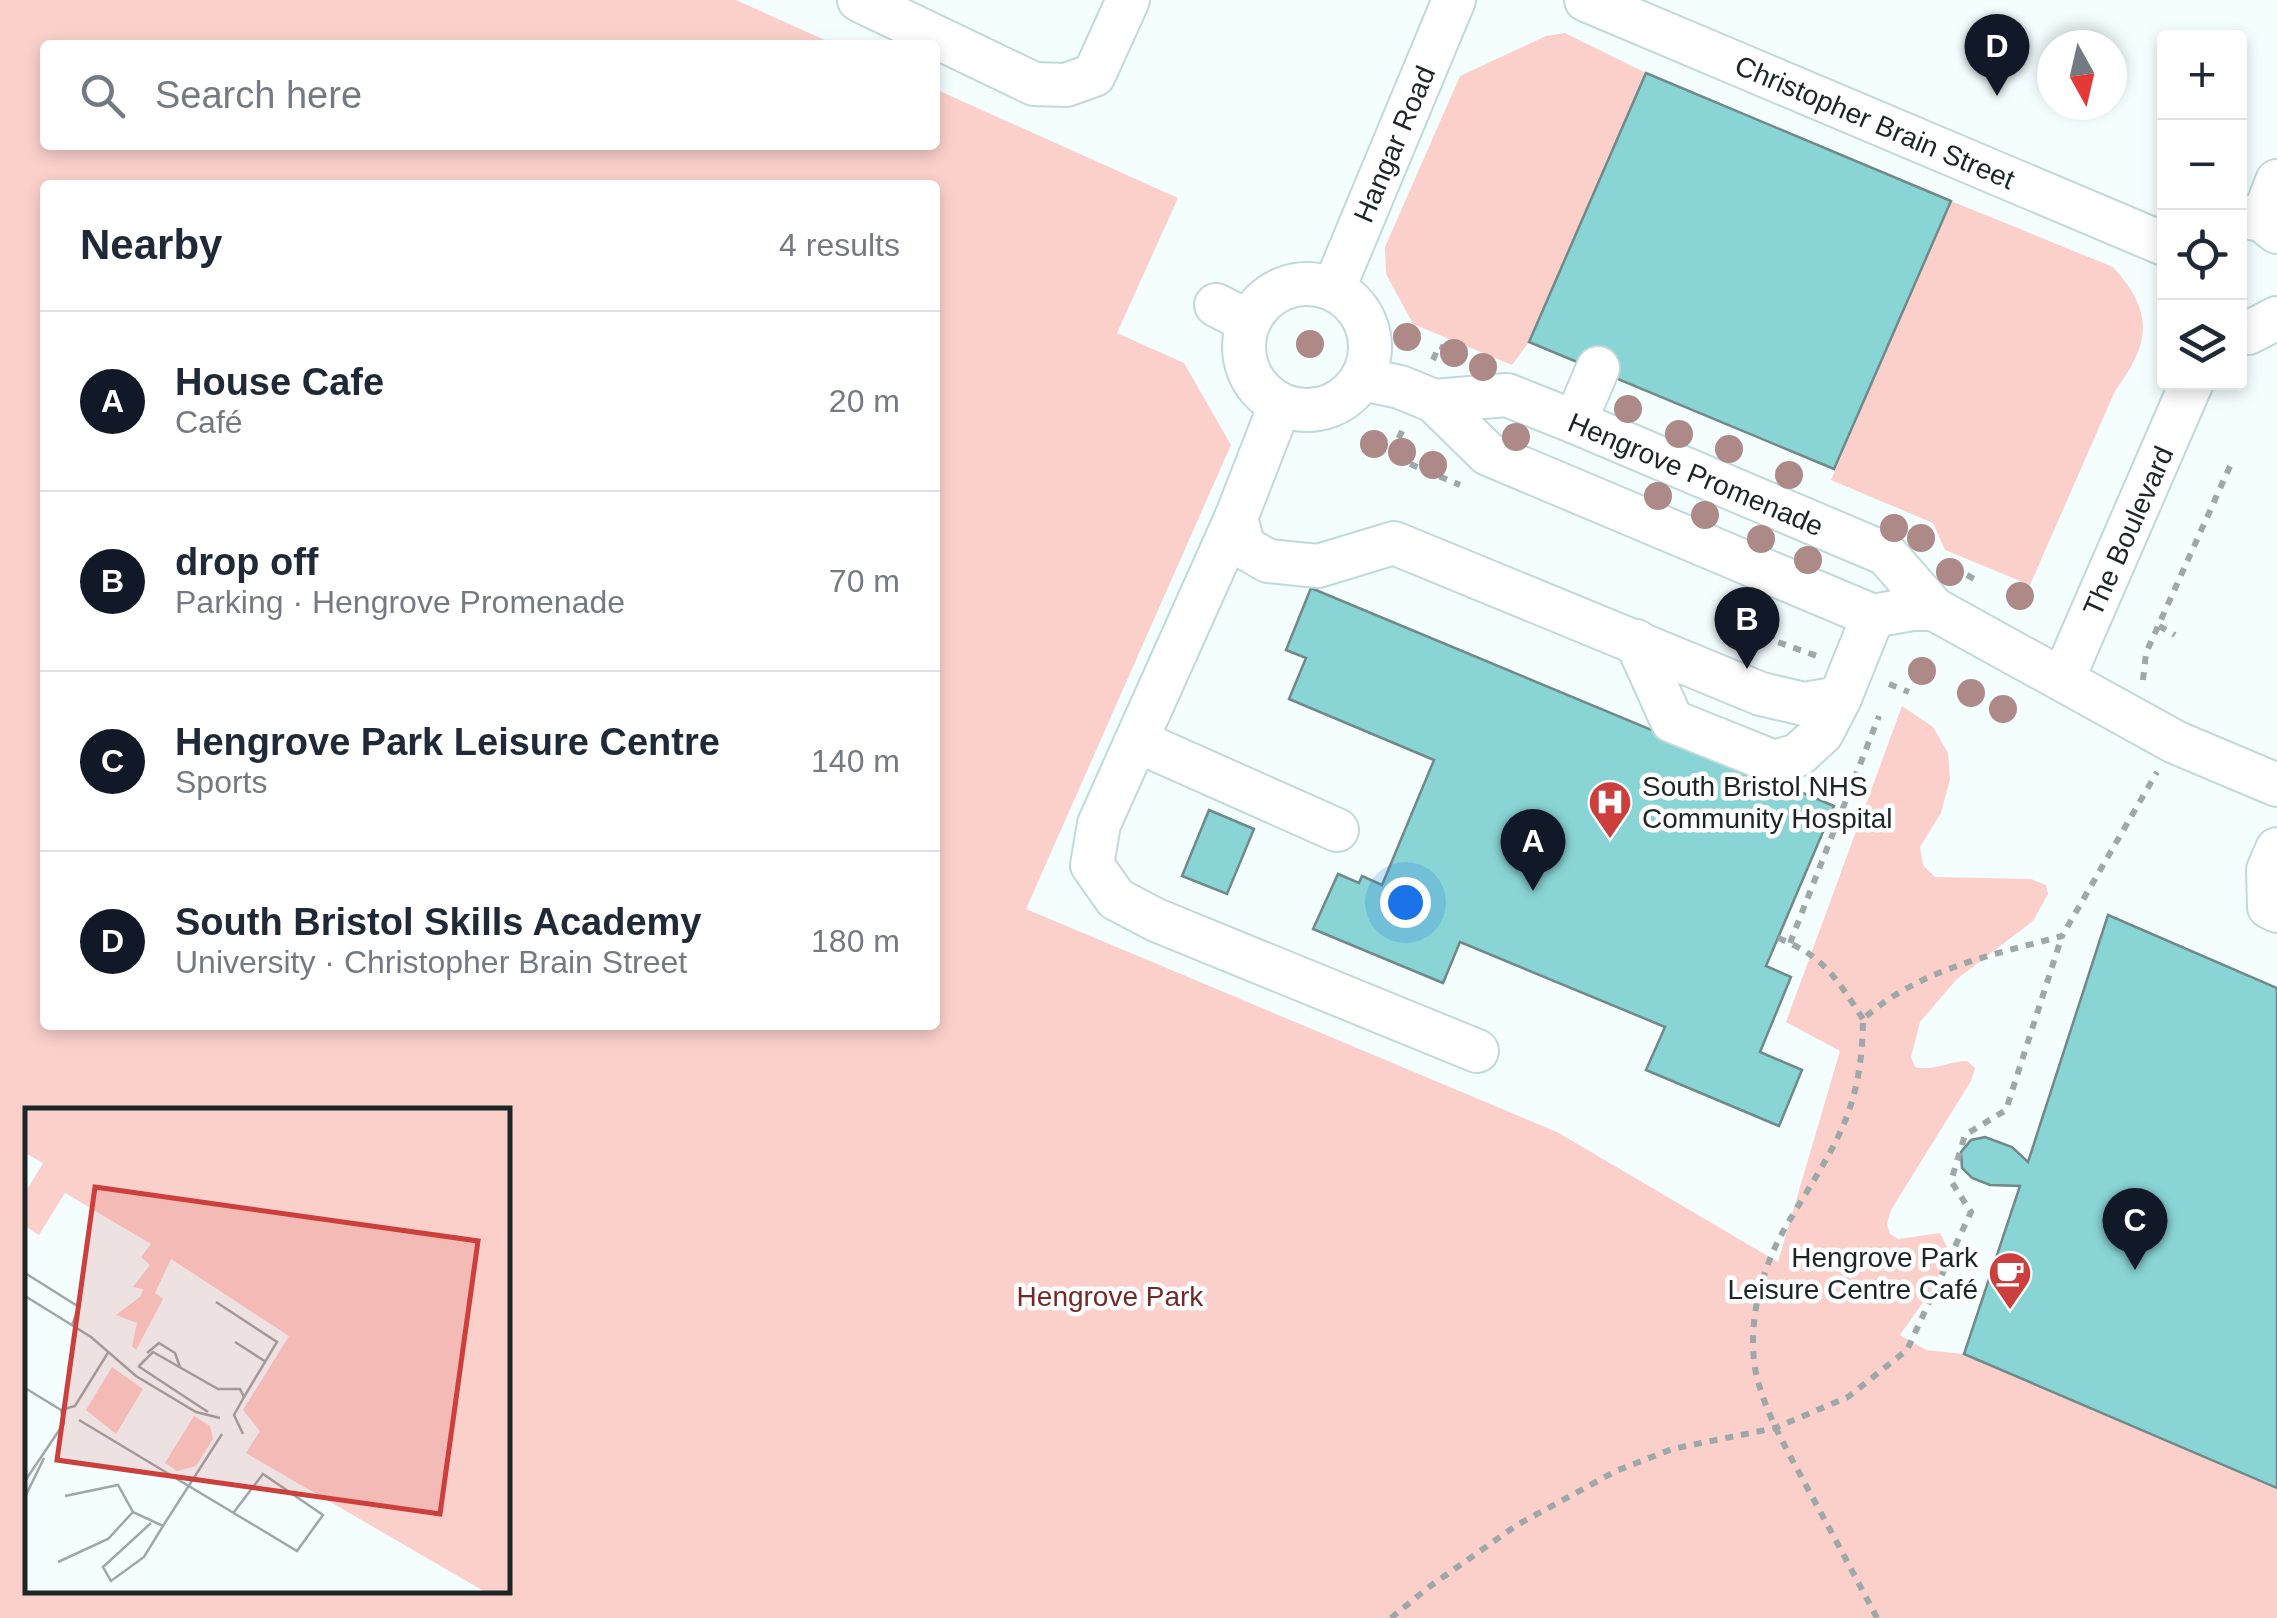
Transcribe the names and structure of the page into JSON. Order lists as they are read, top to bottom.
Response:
{
  "streets": {
    "street": [
      "Christopher Brain Street",
      "Hangar Road",
      "Hengrove Promenade",
      "The Boulevard"
    ]
  },
  "crossings": [
    ["Hangar Road", "Hengrove Promenade"],
    ["Hengrove Promenade", "The Boulevard"]
  ],
  "parks": ["Hengrove Park"],
  "places": {
    "hospital": ["South Bristol NHS Community Hospital"],
    "cafe": ["Hengrove Park Leisure Centre Café"]
  },
  "north": "bottom",
  "page": {
    "pins": [
      "D",
      "B",
      "A",
      "C"
    ],
    "map_buttons": ["+", "−"],
    "search": "Search here",
    "heading": ["Nearby", "4 results"],
    "list": [
      {
        "mark": "A",
        "name": "House Cafe",
        "note": "Café",
        "value": "20 m"
      },
      {
        "mark": "B",
        "name": "drop off",
        "note": "Parking · Hengrove Promenade",
        "value": "70 m"
      },
      {
        "mark": "C",
        "name": "Hengrove Park Leisure Centre",
        "note": "Sports",
        "value": "140 m"
      },
      {
        "mark": "D",
        "name": "South Bristol Skills Academy",
        "note": "University · Christopher Brain Street",
        "value": "180 m"
      }
    ]
  }
}
